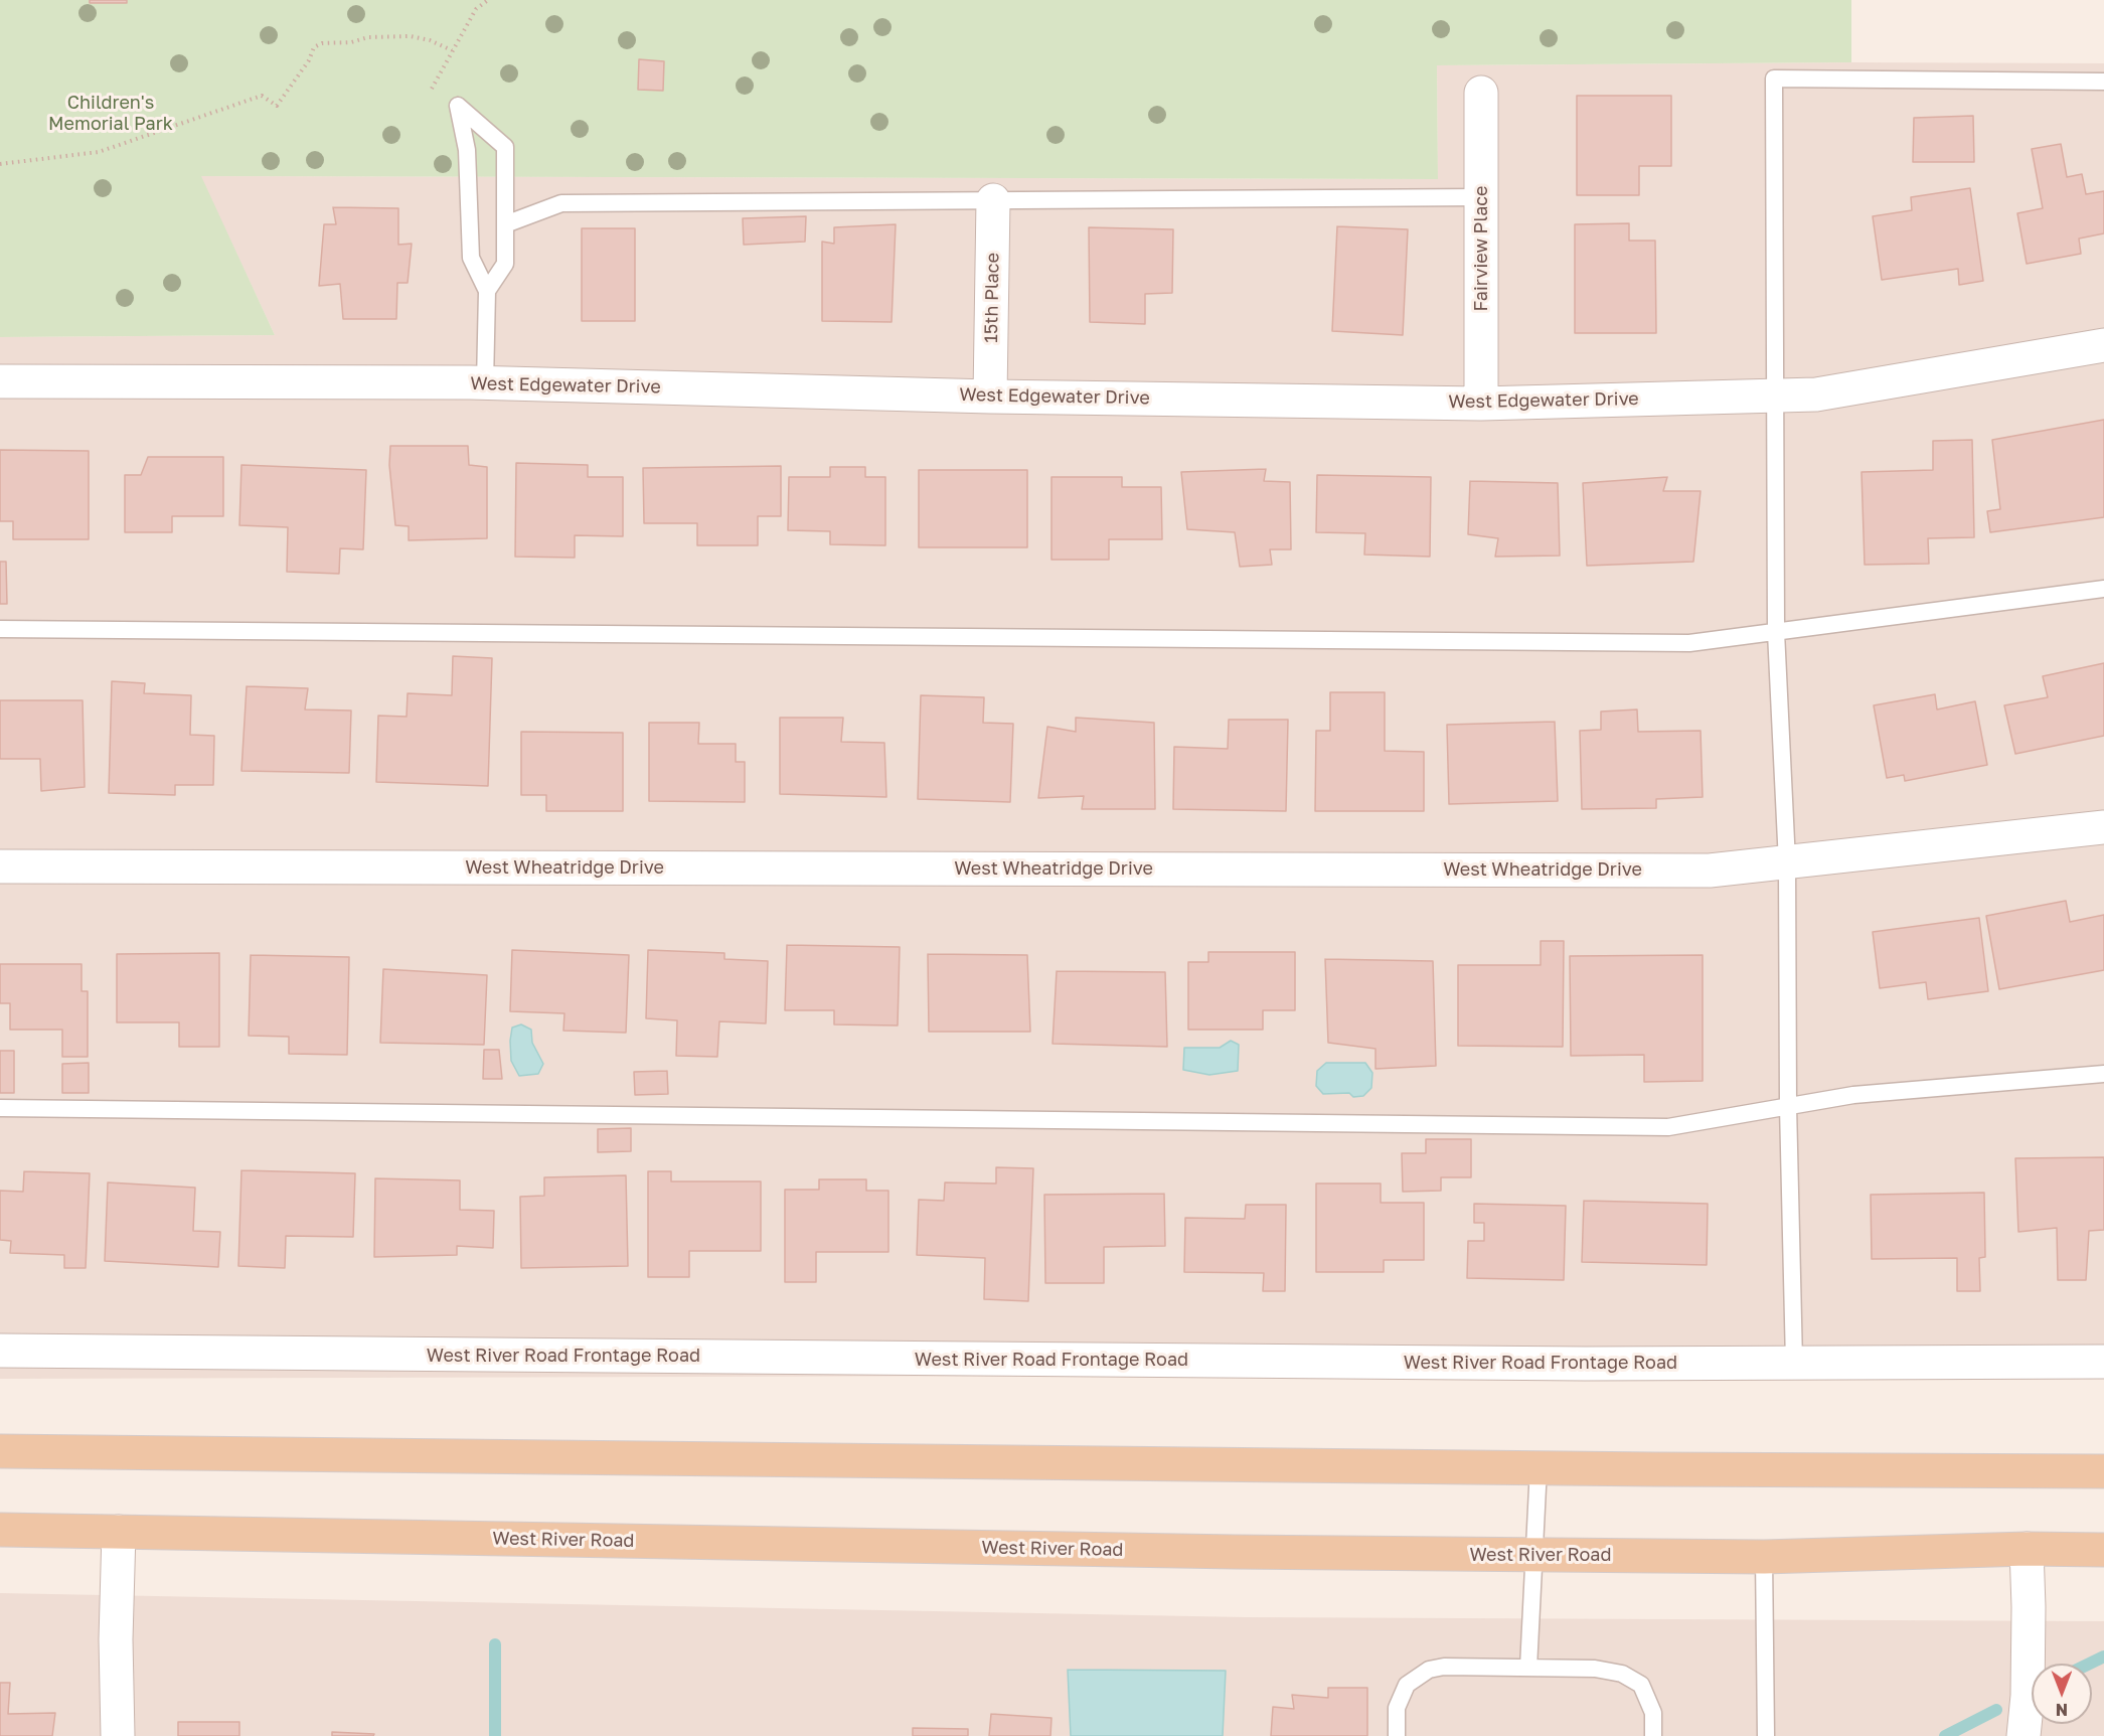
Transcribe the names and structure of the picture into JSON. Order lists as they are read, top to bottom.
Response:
{
  "streets": {
    "main road": ["West River Road"],
    "street": [
      "Fairview Place",
      "15th Place",
      "West Edgewater Drive",
      "West Wheatridge Drive",
      "West River Road Frontage Road"
    ]
  },
  "crossings": [
    ["Fairview Place", "West Edgewater Drive"],
    ["15th Place", "West Edgewater Drive"]
  ],
  "parks": ["Children's Memorial Park"],
  "north": "bottom"
}
